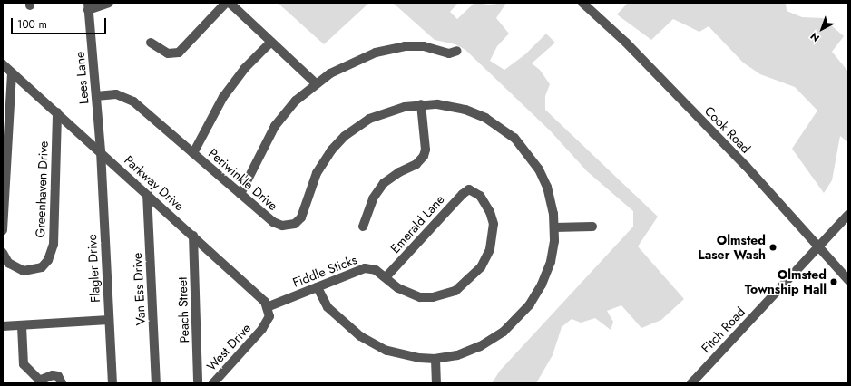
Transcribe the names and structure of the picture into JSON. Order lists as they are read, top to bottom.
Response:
{
  "streets": {
    "street": [
      "Lees Lane",
      "Cook Road",
      "Periwinkle Drive",
      "Parkway Drive",
      "Greenhaven Drive",
      "Emerald Lane",
      "Flagler Drive",
      "Fiddle Sticks",
      "Van Ess Drive",
      "Peach Street",
      "Fitch Road",
      "West Drive"
    ]
  },
  "crossings": [
    ["Lees Lane", "Periwinkle Drive"],
    ["Lees Lane", "Parkway Drive"],
    ["Lees Lane", "Flagler Drive"],
    ["Cook Road", "Fitch Road"],
    ["Periwinkle Drive", "Fiddle Sticks"],
    ["Parkway Drive", "Greenhaven Drive"],
    ["Parkway Drive", "Flagler Drive"],
    ["Parkway Drive", "Fiddle Sticks"],
    ["Parkway Drive", "Van Ess Drive"],
    ["Parkway Drive", "Peach Street"],
    ["Parkway Drive", "West Drive"],
    ["Emerald Lane", "Fiddle Sticks"],
    ["Fiddle Sticks", "West Drive"]
  ],
  "places": ["Olmsted Laser Wash", "Olmsted Township Hall"],
  "scale_bar": "100 m",
  "north": "bottom left"
}
